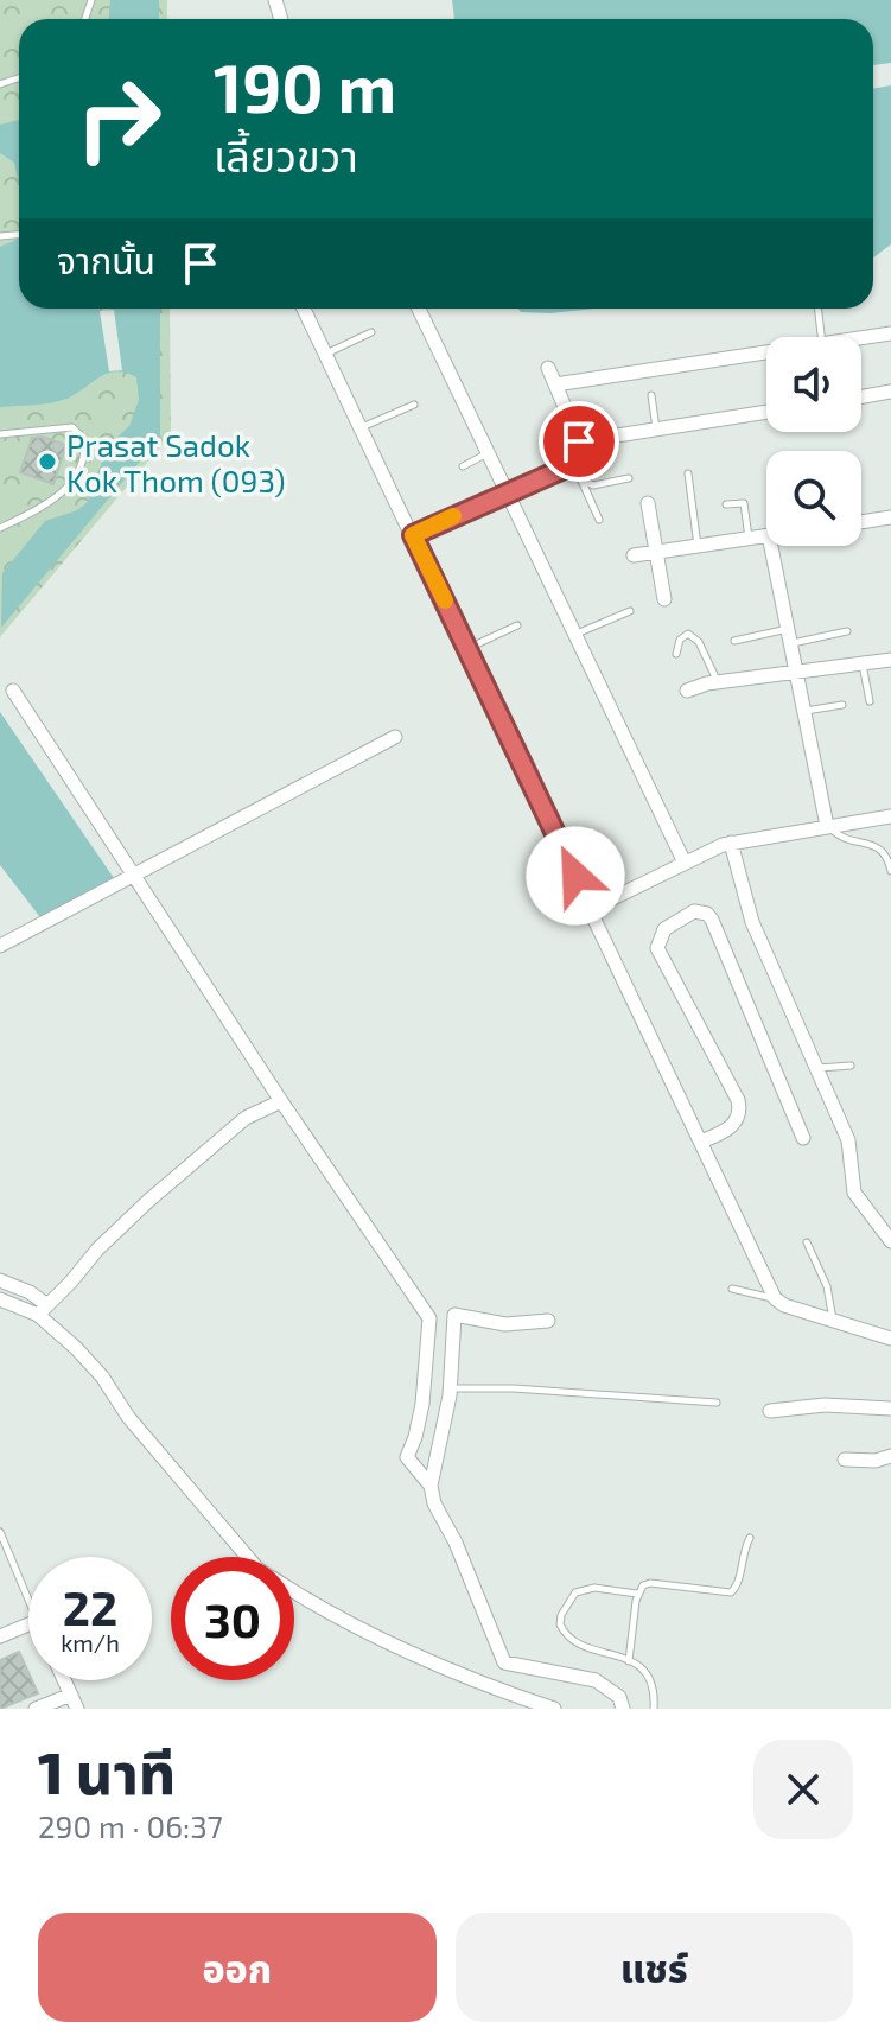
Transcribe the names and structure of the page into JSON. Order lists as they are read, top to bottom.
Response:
{
  "places": ["Prasat Sadok Kok Thom (093)"],
  "page": {
    "turn": ["190 m", "เลี้ยวขวา"],
    "then": "จากนั้น",
    "speed": "22 km/h",
    "limit": "30",
    "heading": ["1 นาที", "290 m · 06:37"],
    "buttons": ["ออก", "แชร์"]
  }
}
